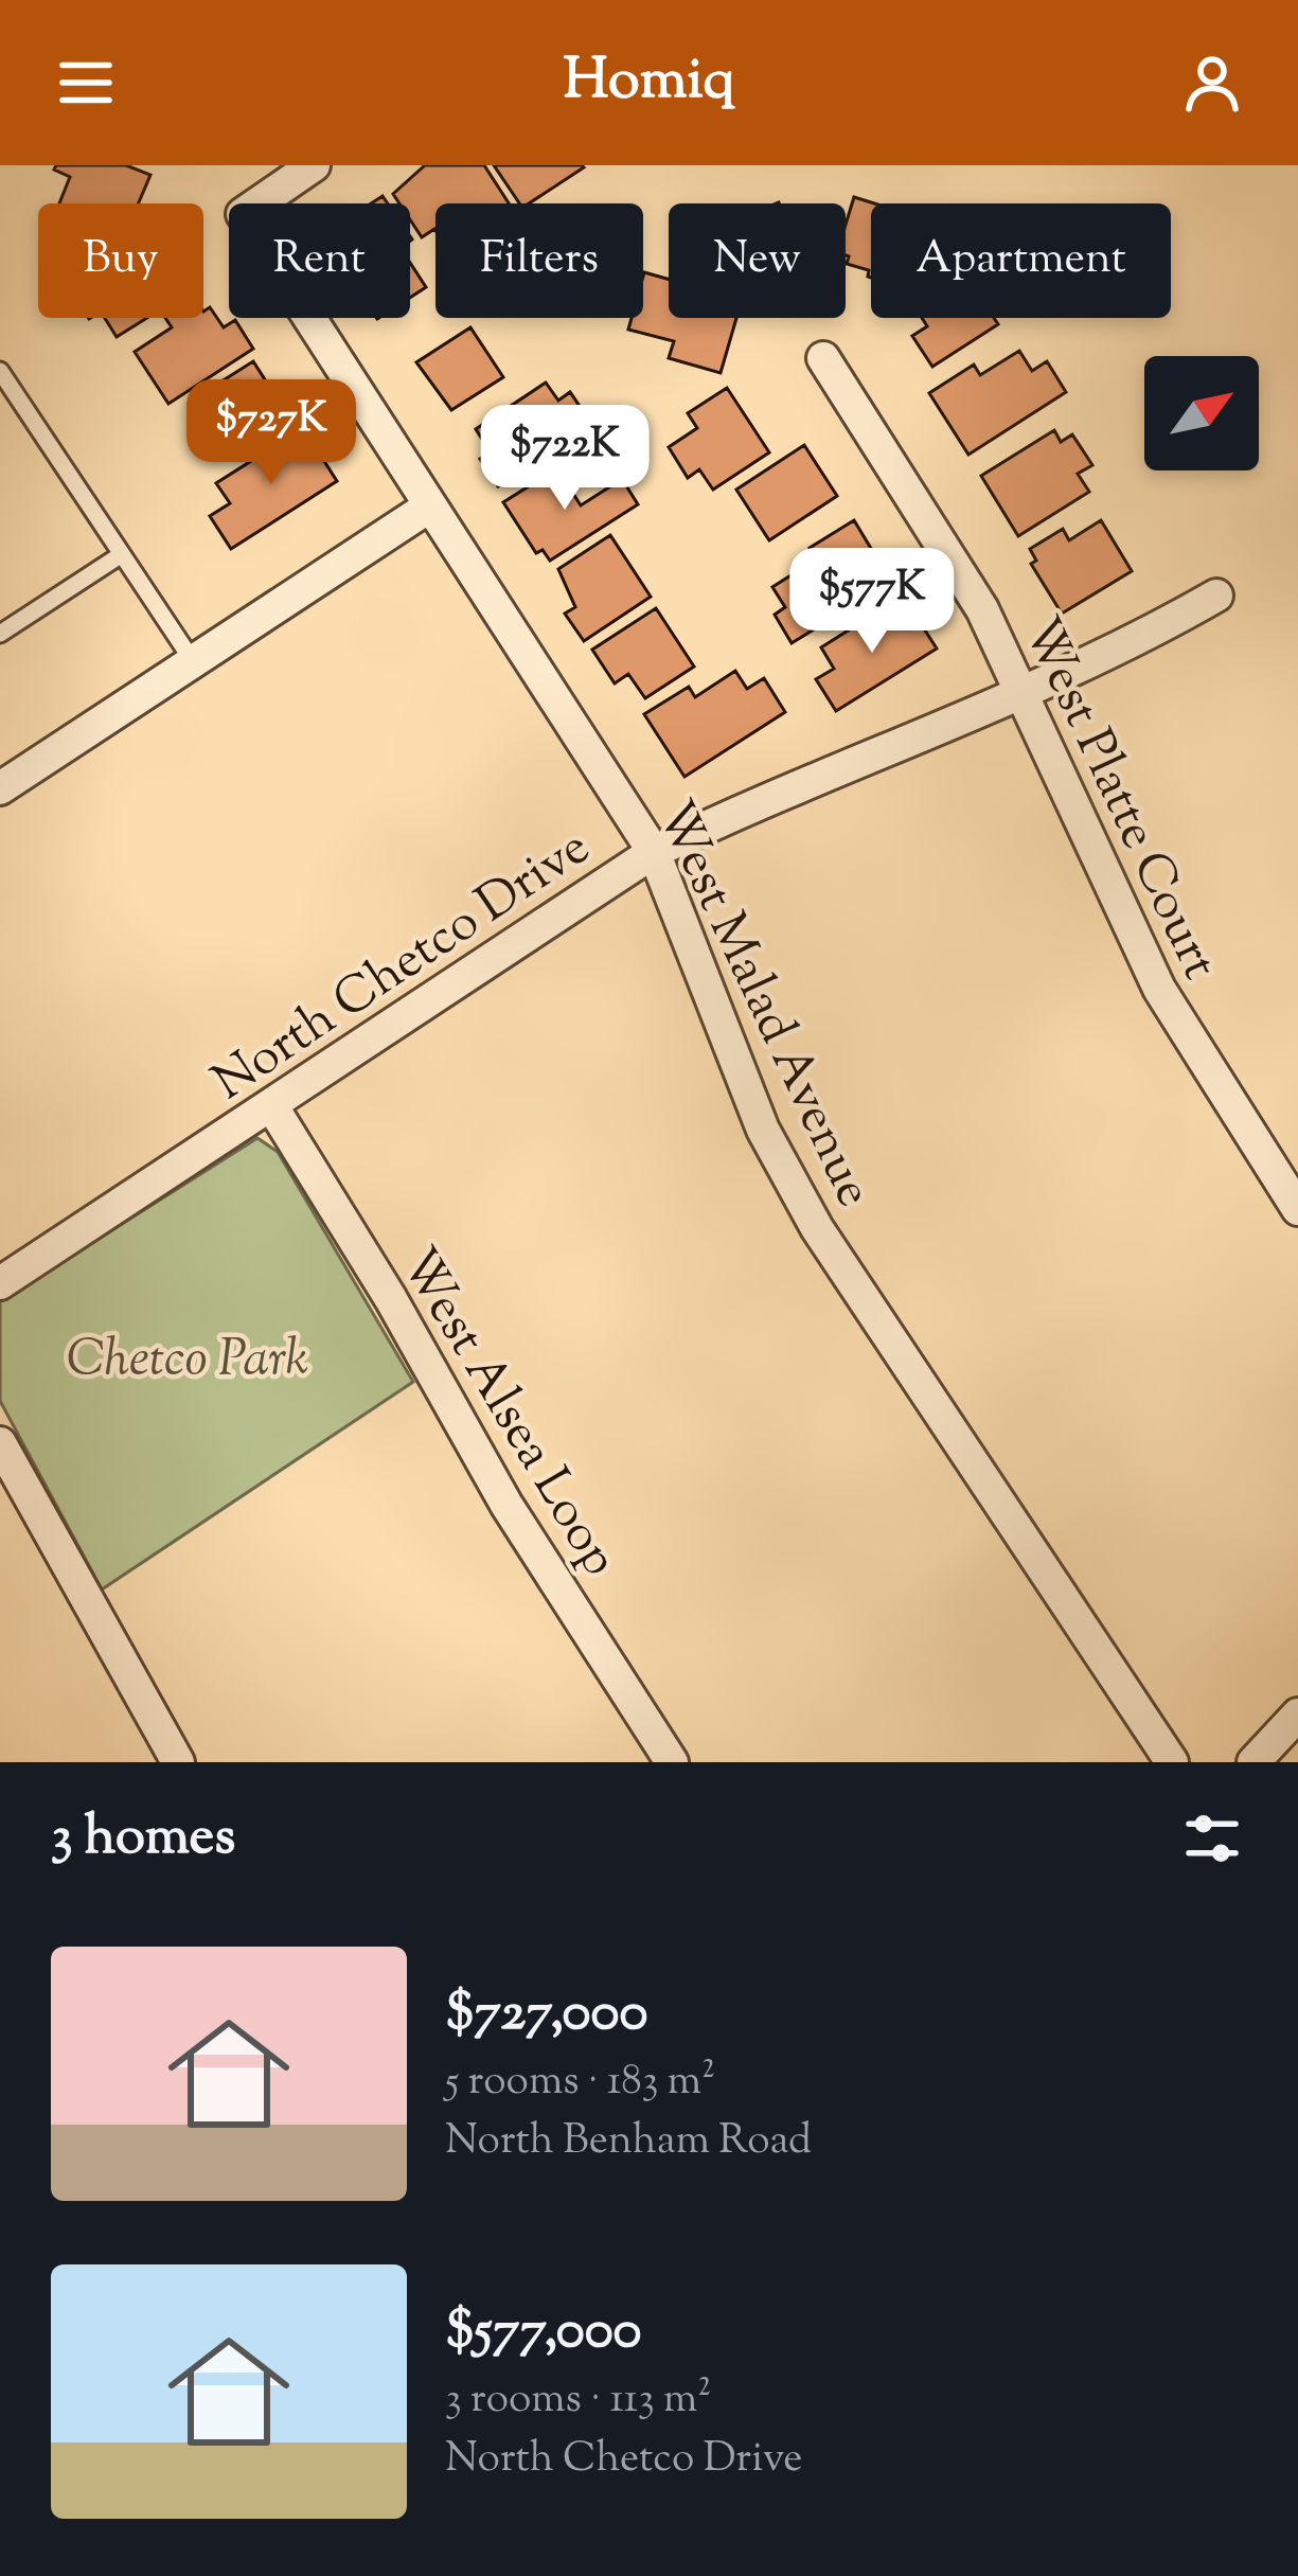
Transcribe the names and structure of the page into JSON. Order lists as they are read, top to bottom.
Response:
{
  "streets": {
    "street": [
      "West Platte Court",
      "North Chetco Drive",
      "West Malad Avenue",
      "West Alsea Loop"
    ]
  },
  "crossings": [
    ["West Platte Court", "North Chetco Drive"],
    ["North Chetco Drive", "West Malad Avenue"],
    ["North Chetco Drive", "West Alsea Loop"]
  ],
  "parks": ["Chetco Park"],
  "north": "top right",
  "page": {
    "header": "Homiq",
    "chip": [
      "Buy",
      "Rent",
      "Filters",
      "New",
      "Apartment"
    ],
    "price": ["$727K", "$722K", "$577K"],
    "heading": "3 homes",
    "list": [
      {
        "name": "$727,000",
        "note": "5 rooms · 183 m² · North Benham Road"
      },
      {
        "name": "$577,000",
        "note": "3 rooms · 113 m² · North Chetco Drive"
      }
    ]
  }
}
